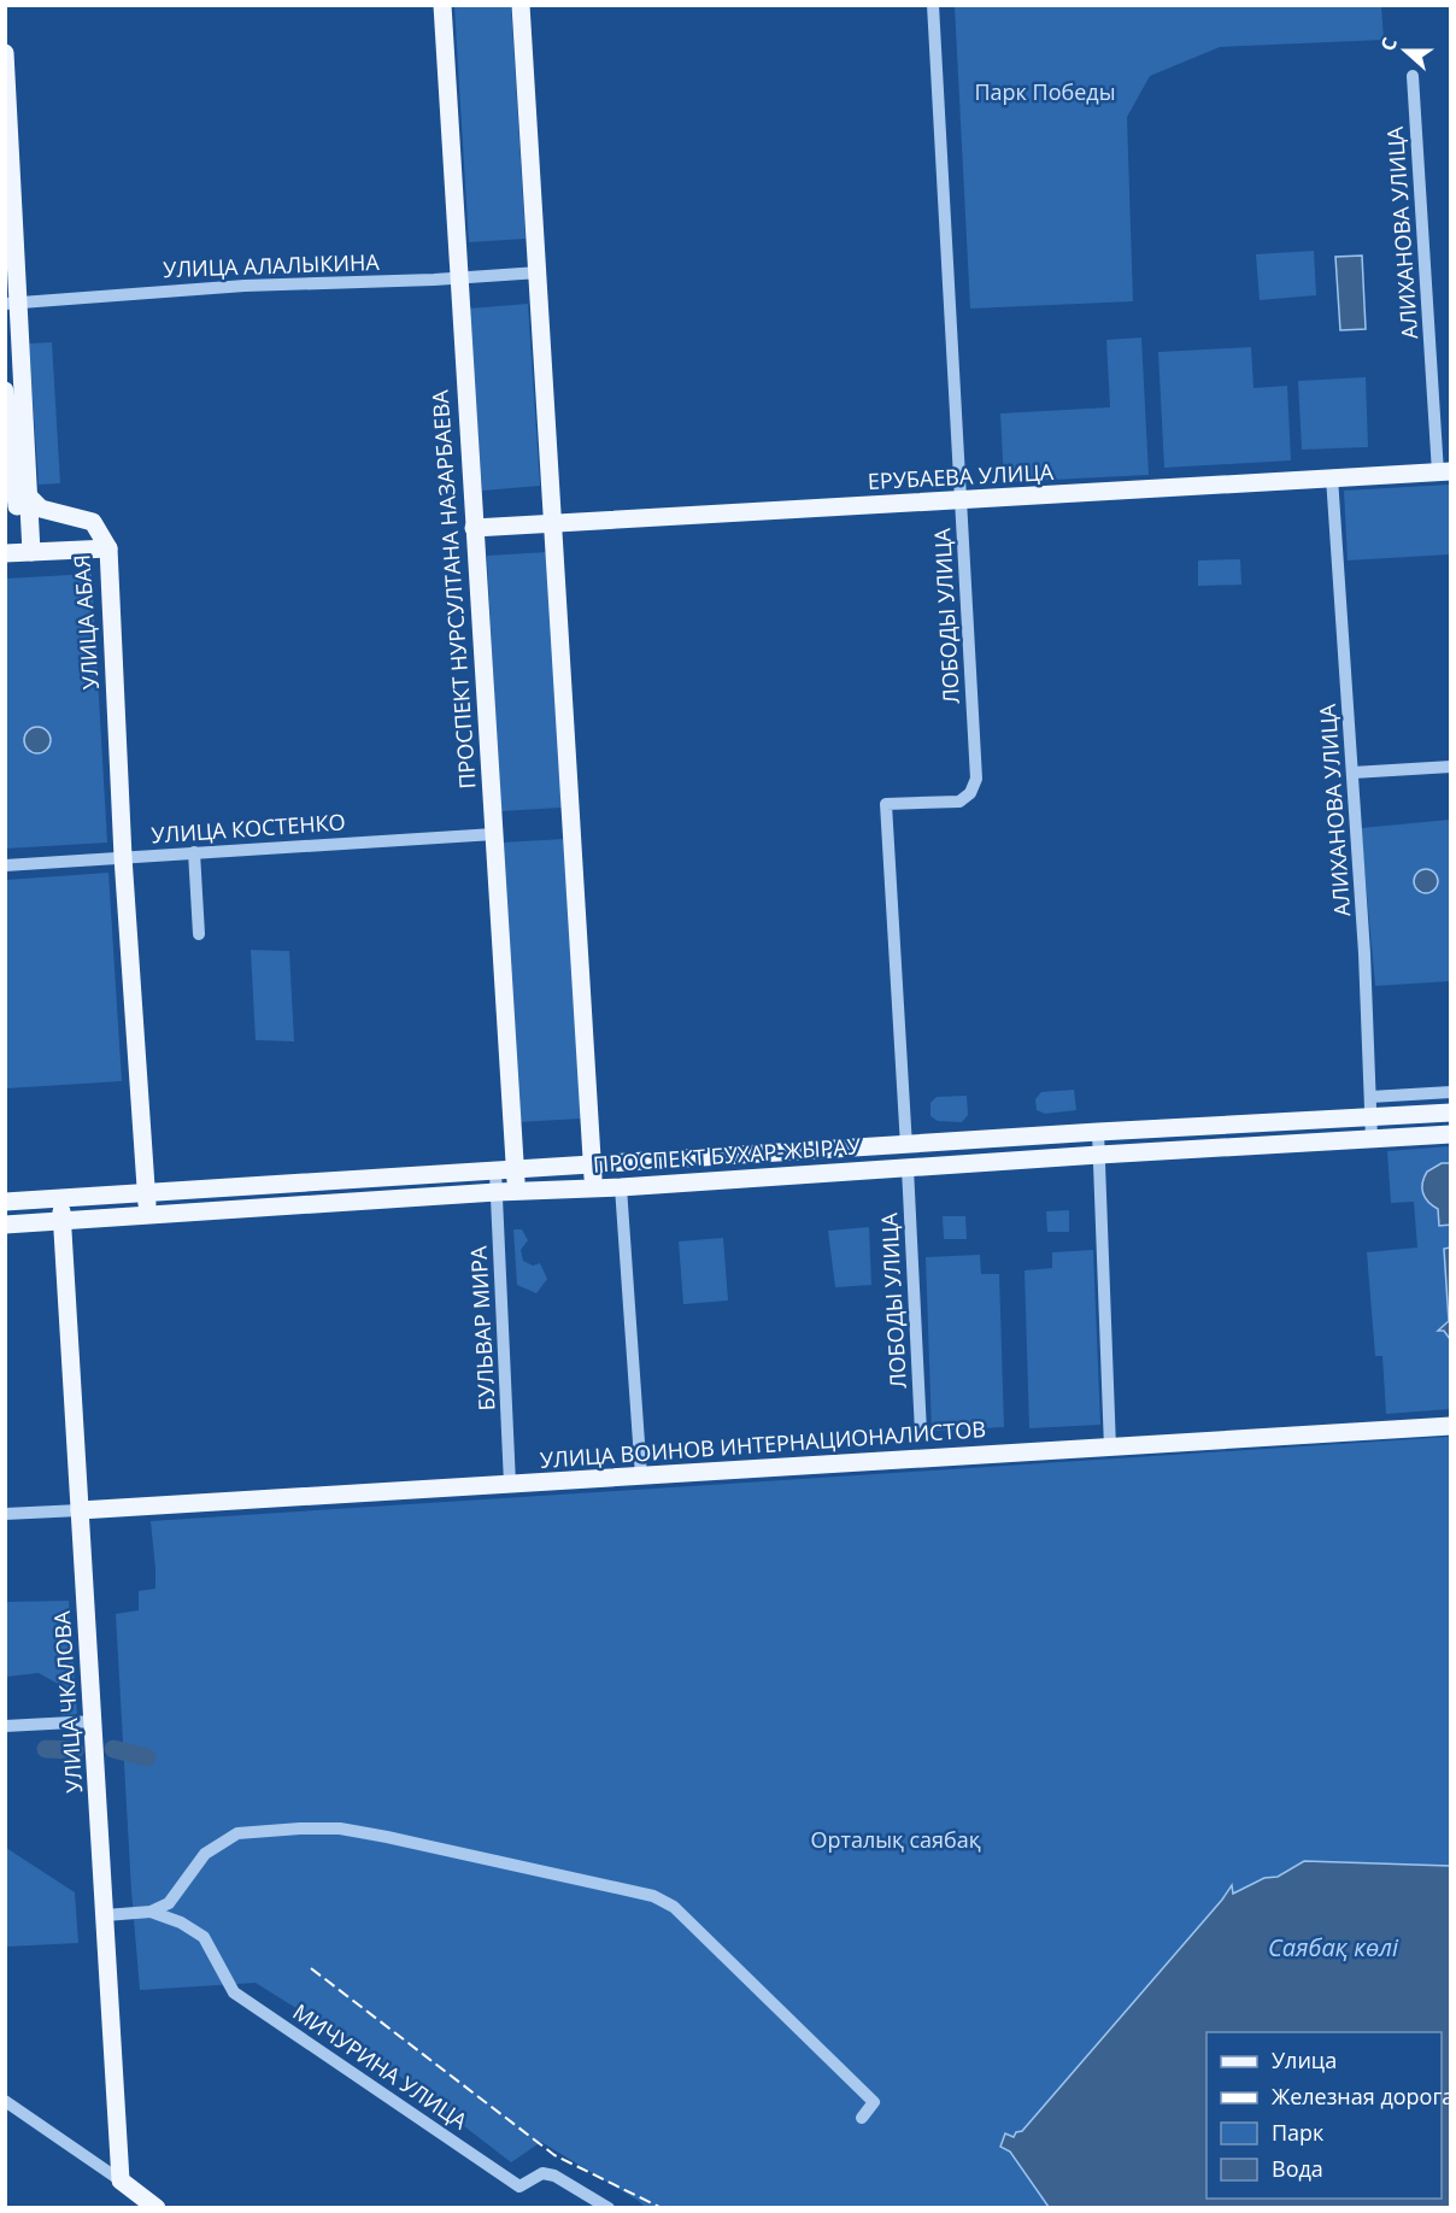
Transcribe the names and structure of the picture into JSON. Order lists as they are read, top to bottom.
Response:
{
  "streets": {
    "main road": [
      "ЕРУБАЕВА УЛИЦА",
      "ПРОСПЕКТ НУРСУЛТАНА НАЗАРБАЕВА",
      "УЛИЦА АБАЯ",
      "ПРОСПЕКТ БУХАР-ЖЫРАУ",
      "УЛИЦА ВОИНОВ ИНТЕРНАЦИОНАЛИСТОВ",
      "УЛИЦА ЧКАЛОВА"
    ],
    "street": [
      "АЛИХАНОВА УЛИЦА",
      "УЛИЦА АЛАЛЫКИНА",
      "ЛОБОДЫ УЛИЦА",
      "УЛИЦА КОСТЕНКО",
      "БУЛЬВАР МИРА",
      "МИЧУРИНА УЛИЦА"
    ]
  },
  "crossings": [
    ["АЛИХАНОВА УЛИЦА", "ЕРУБАЕВА УЛИЦА"],
    ["АЛИХАНОВА УЛИЦА", "ПРОСПЕКТ БУХАР-ЖЫРАУ"],
    ["УЛИЦА АЛАЛЫКИНА", "ПРОСПЕКТ НУРСУЛТАНА НАЗАРБАЕВА"],
    ["ЕРУБАЕВА УЛИЦА", "ПРОСПЕКТ НУРСУЛТАНА НАЗАРБАЕВА"],
    ["ЕРУБАЕВА УЛИЦА", "ЛОБОДЫ УЛИЦА"],
    ["ПРОСПЕКТ НУРСУЛТАНА НАЗАРБАЕВА", "УЛИЦА КОСТЕНКО"],
    ["ПРОСПЕКТ НУРСУЛТАНА НАЗАРБАЕВА", "ПРОСПЕКТ БУХАР-ЖЫРАУ"],
    ["ЛОБОДЫ УЛИЦА", "ПРОСПЕКТ БУХАР-ЖЫРАУ"],
    ["УЛИЦА АБАЯ", "УЛИЦА КОСТЕНКО"],
    ["УЛИЦА АБАЯ", "ПРОСПЕКТ БУХАР-ЖЫРАУ"],
    ["ПРОСПЕКТ БУХАР-ЖЫРАУ", "БУЛЬВАР МИРА"],
    ["ПРОСПЕКТ БУХАР-ЖЫРАУ", "УЛИЦА ЧКАЛОВА"],
    ["БУЛЬВАР МИРА", "УЛИЦА ВОИНОВ ИНТЕРНАЦИОНАЛИСТОВ"],
    ["УЛИЦА ВОИНОВ ИНТЕРНАЦИОНАЛИСТОВ", "УЛИЦА ЧКАЛОВА"]
  ],
  "water": ["Саябақ көлі"],
  "parks": ["Парк Победы", "Орталық саябақ"],
  "legend": [
    "Улица",
    "Железная дорога",
    "Парк",
    "Вода"
  ],
  "north": "left"
}
